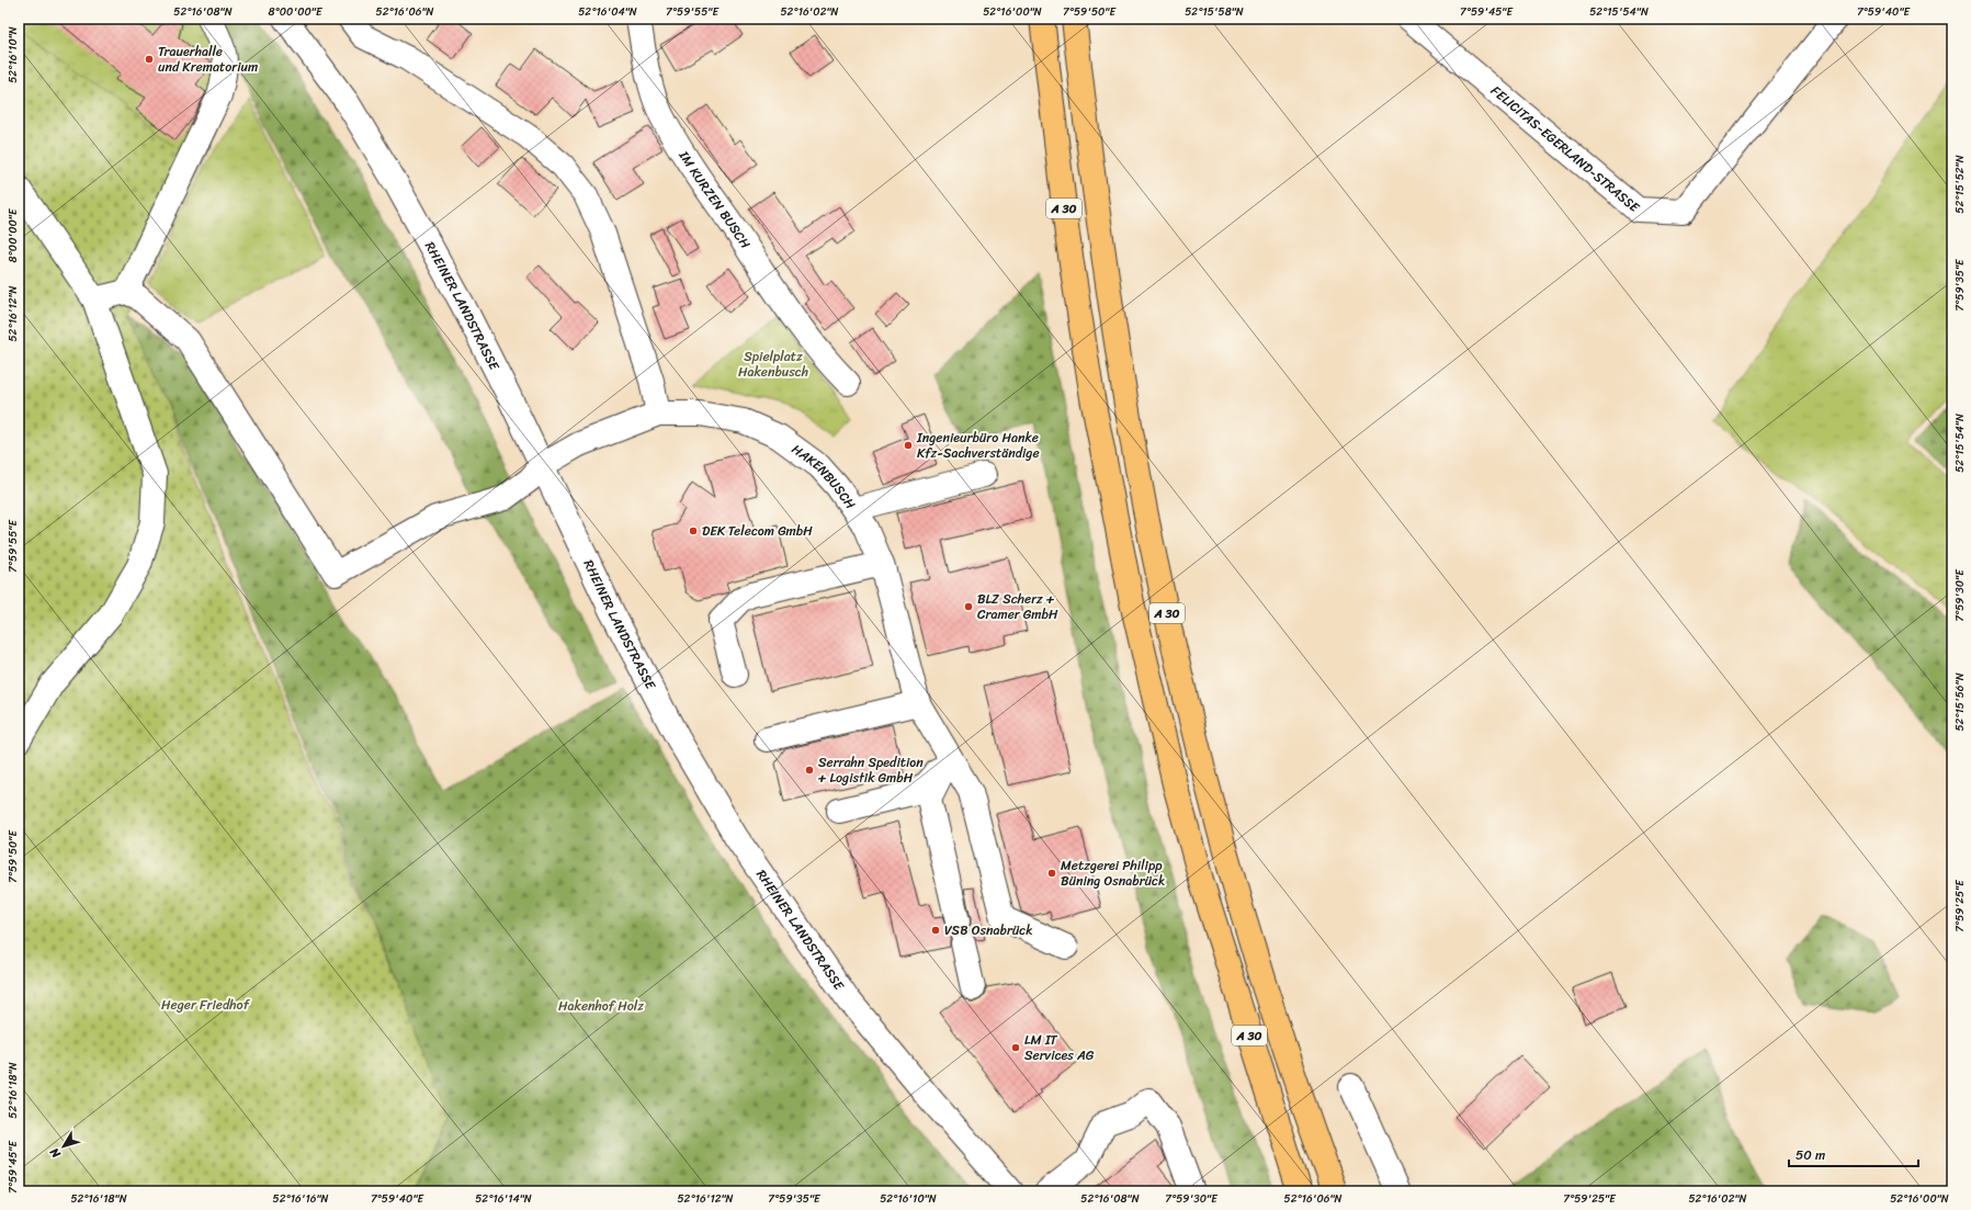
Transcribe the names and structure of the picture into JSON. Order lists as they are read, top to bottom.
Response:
{
  "streets": {
    "highway": ["A 30"],
    "street": [
      "FELICITAS-EGERLAND-STRASSE",
      "IM KURZEN BUSCH",
      "RHEINER LANDSTRASSE",
      "HAKENBUSCH"
    ]
  },
  "crossings": [
    ["RHEINER LANDSTRASSE", "HAKENBUSCH"]
  ],
  "parks": ["Spielplatz Hakenbusch", "Heger Friedhof", "Hakenhof Holz"],
  "places": [
    "Trauerhalle und Krematorium",
    "Ingenieurbüro Hanke Kfz-Sachverständige",
    "DEK Telecom GmbH",
    "BLZ Scherz + Cramer GmbH",
    "Serrahn Spedition + Logistik GmbH",
    "Metzgerei Philipp Büning Osnabrück",
    "VSB Osnabrück",
    "LM IT Services AG"
  ],
  "scale_bar": "50 m",
  "north": "bottom left",
  "coordinates": [
    "52°16'08\"N",
    "8°00'00\"E",
    "52°16'06\"N",
    "52°16'04\"N",
    "7°59'55\"E",
    "52°16'02\"N",
    "52°16'00\"N",
    "7°59'50\"E",
    "52°15'58\"N",
    "7°59'45\"E",
    "52°15'54\"N",
    "7°59'40\"E",
    "52°16'10\"N",
    "52°15'52\"N",
    "7°59'35\"E",
    "52°16'12\"N",
    "7°59'30\"E",
    "52°15'56\"N",
    "7°59'25\"E",
    "52°16'18\"N",
    "52°16'16\"N",
    "52°16'14\"N"
  ]
}
